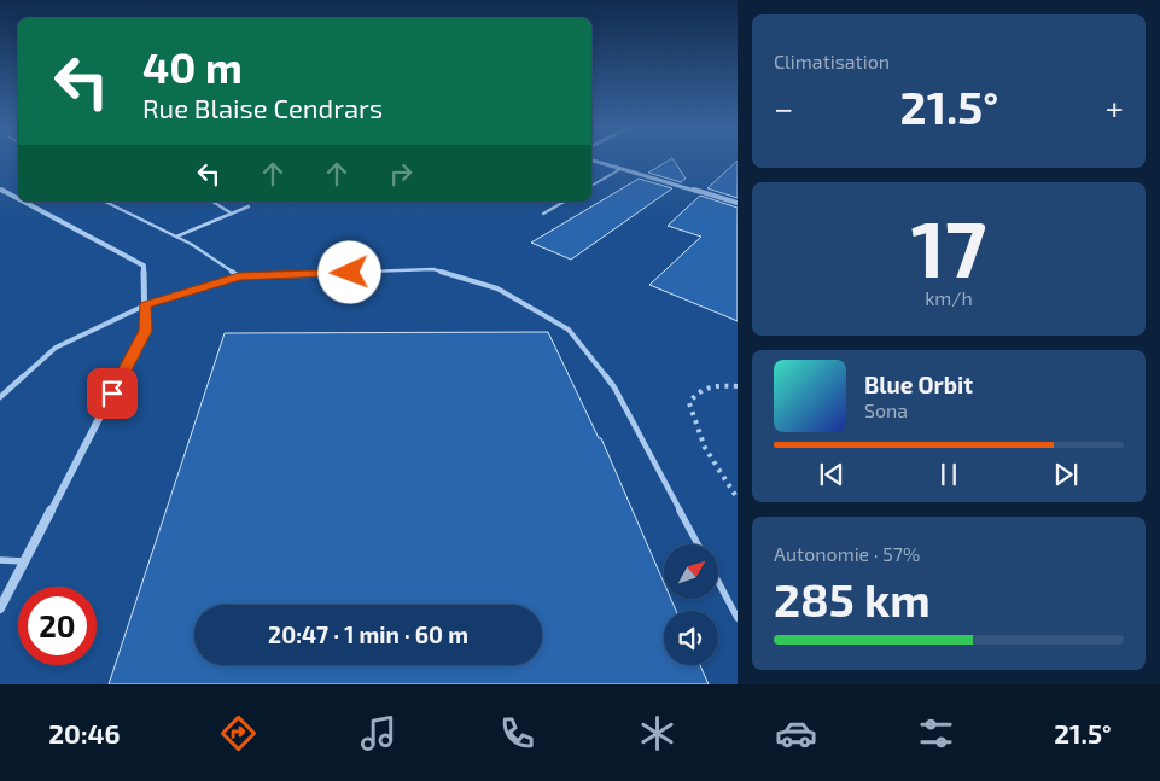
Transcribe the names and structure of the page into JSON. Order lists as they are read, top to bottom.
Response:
{
  "north": "top right",
  "page": {
    "tile": [
      "Climatisation",
      ["17", "km/h"],
      ["Autonomie · 57%", "285 km"]
    ],
    "turn": ["40 m", "Rue Blaise Cendrars"],
    "heat": ["−", "21.5°", "+"],
    "song": ["Blue Orbit", "Sona"],
    "limit": "20",
    "trip": "20:47 · 1 min · 60 m",
    "tabs": ["20:46", "21.5°"]
  }
}
